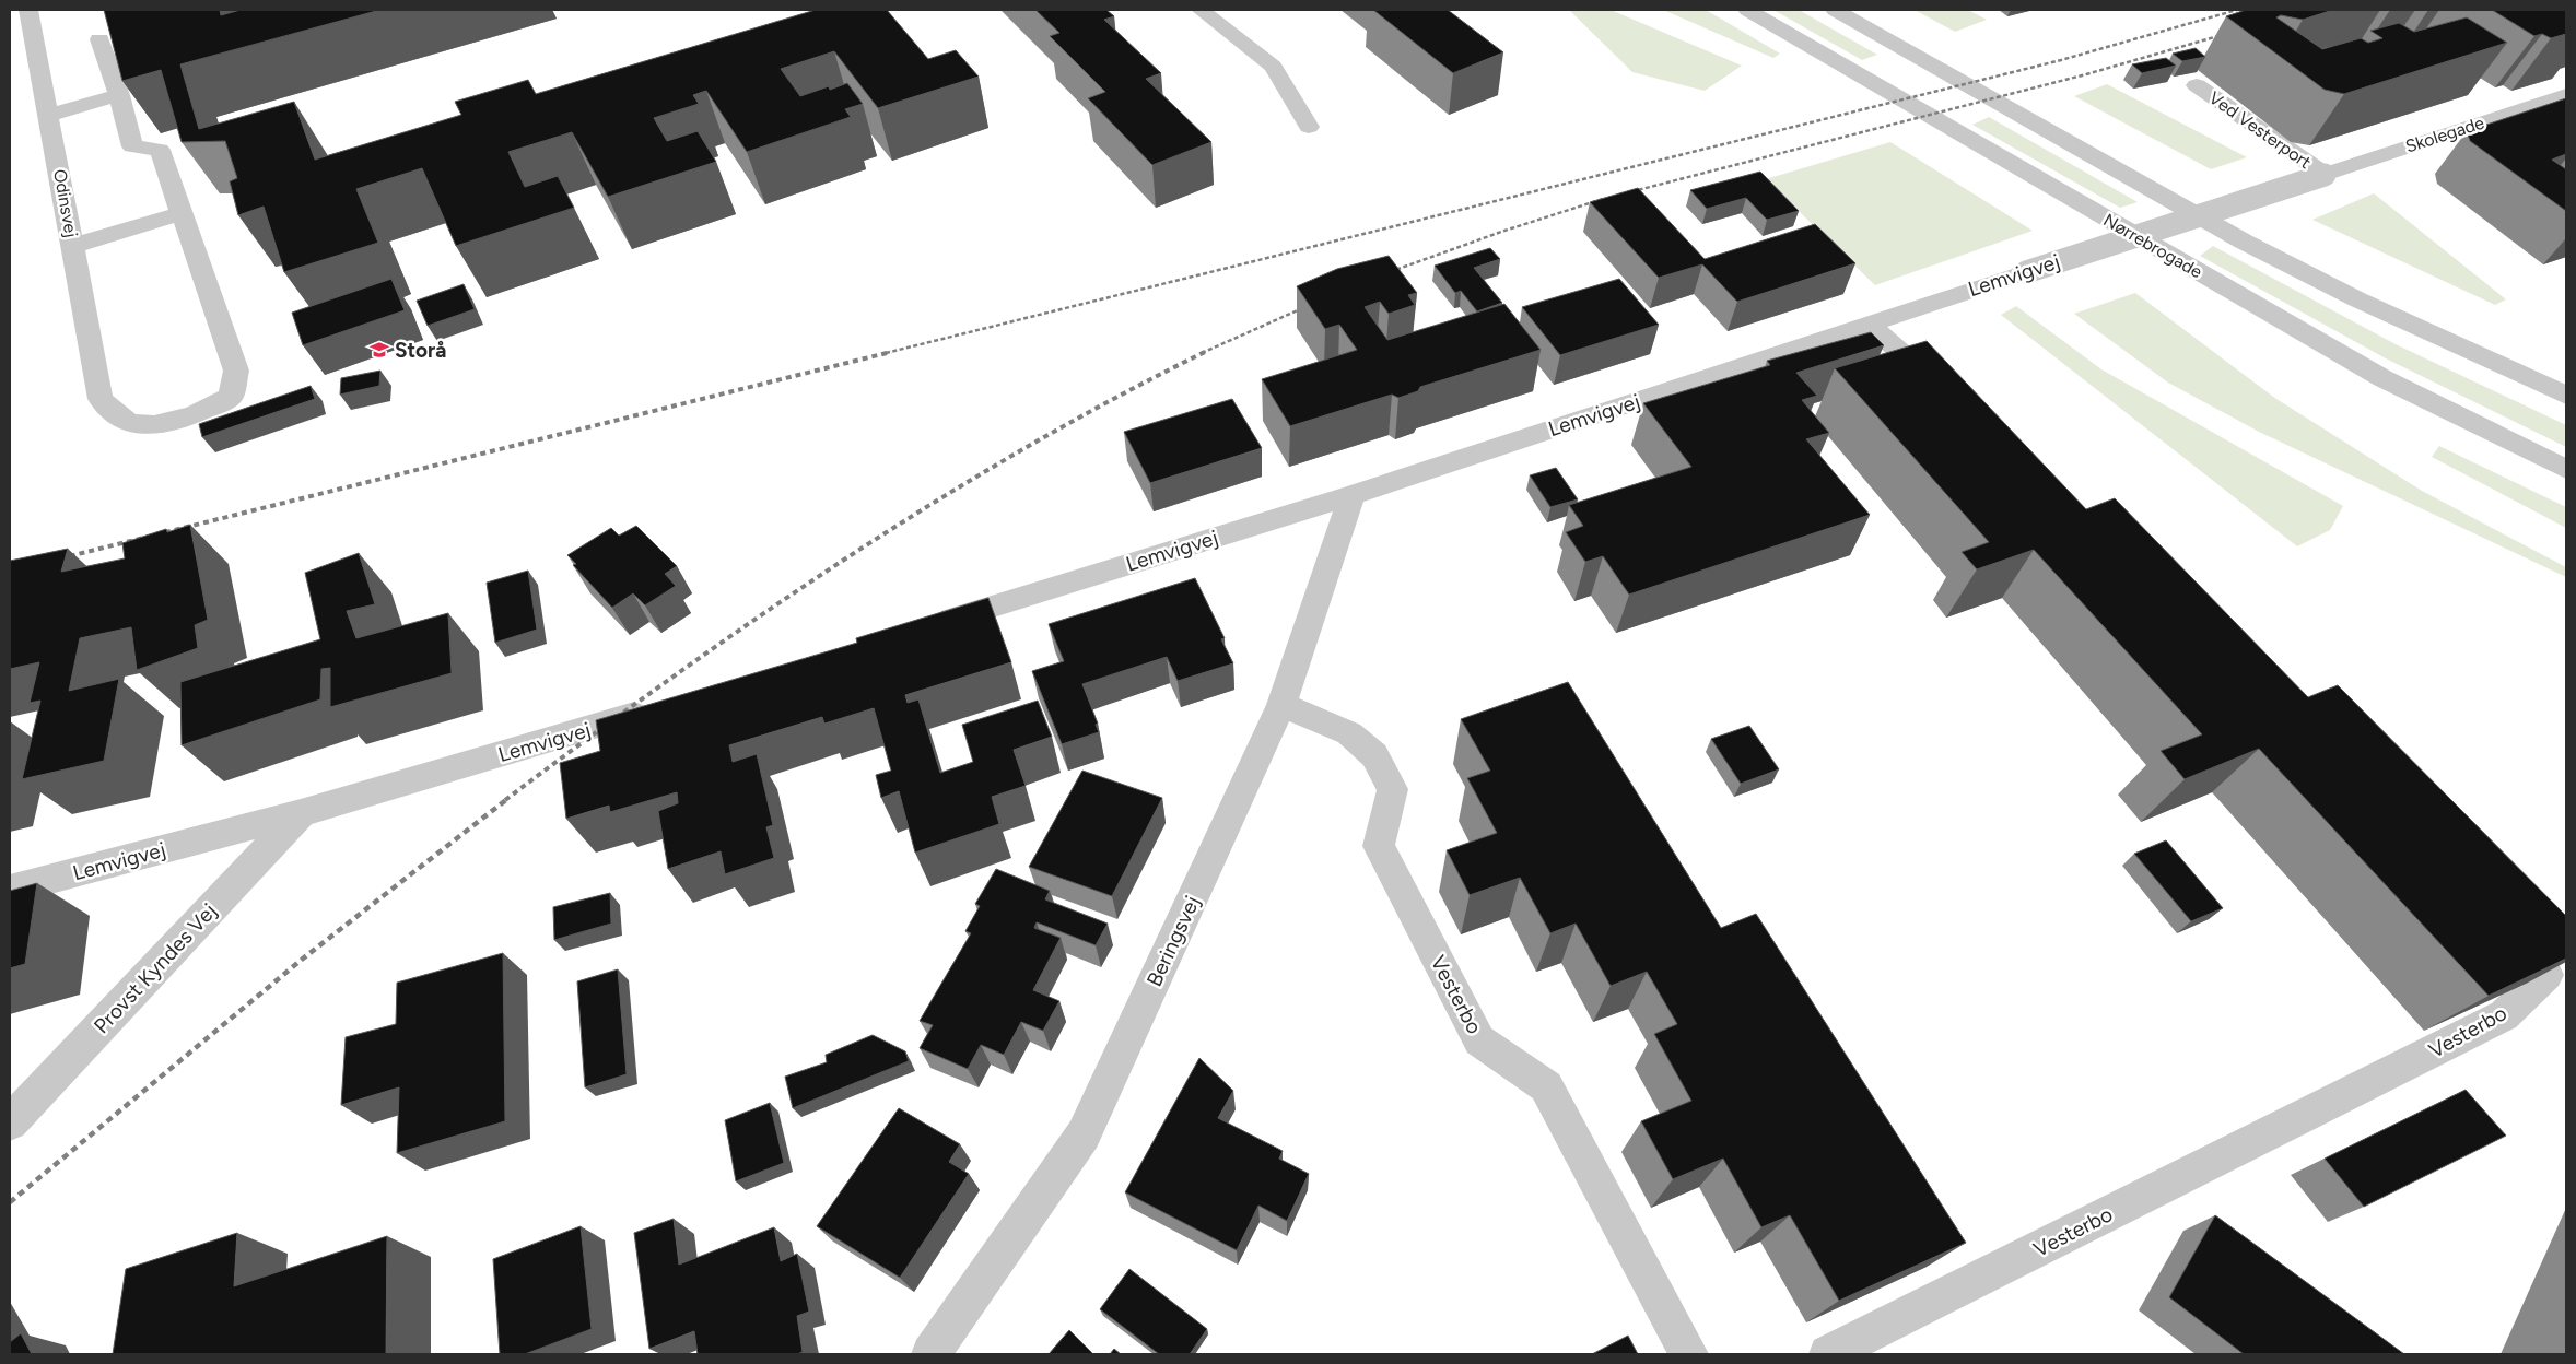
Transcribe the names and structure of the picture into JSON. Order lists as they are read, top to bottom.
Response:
{
  "streets": {
    "street": [
      "Ved Vesterport",
      "Skolegade",
      "Odinsvej",
      "Nørrebrogade",
      "Lemvigvej",
      "Beringsvej",
      "Provst Kyndes Vej",
      "Vesterbo"
    ]
  },
  "crossings": [
    ["Ved Vesterport", "Skolegade"],
    ["Ved Vesterport", "Lemvigvej"],
    ["Skolegade", "Lemvigvej"],
    ["Lemvigvej", "Beringsvej"],
    ["Lemvigvej", "Provst Kyndes Vej"],
    ["Beringsvej", "Vesterbo"]
  ],
  "places": {
    "school or university": ["Storå"]
  }
}
